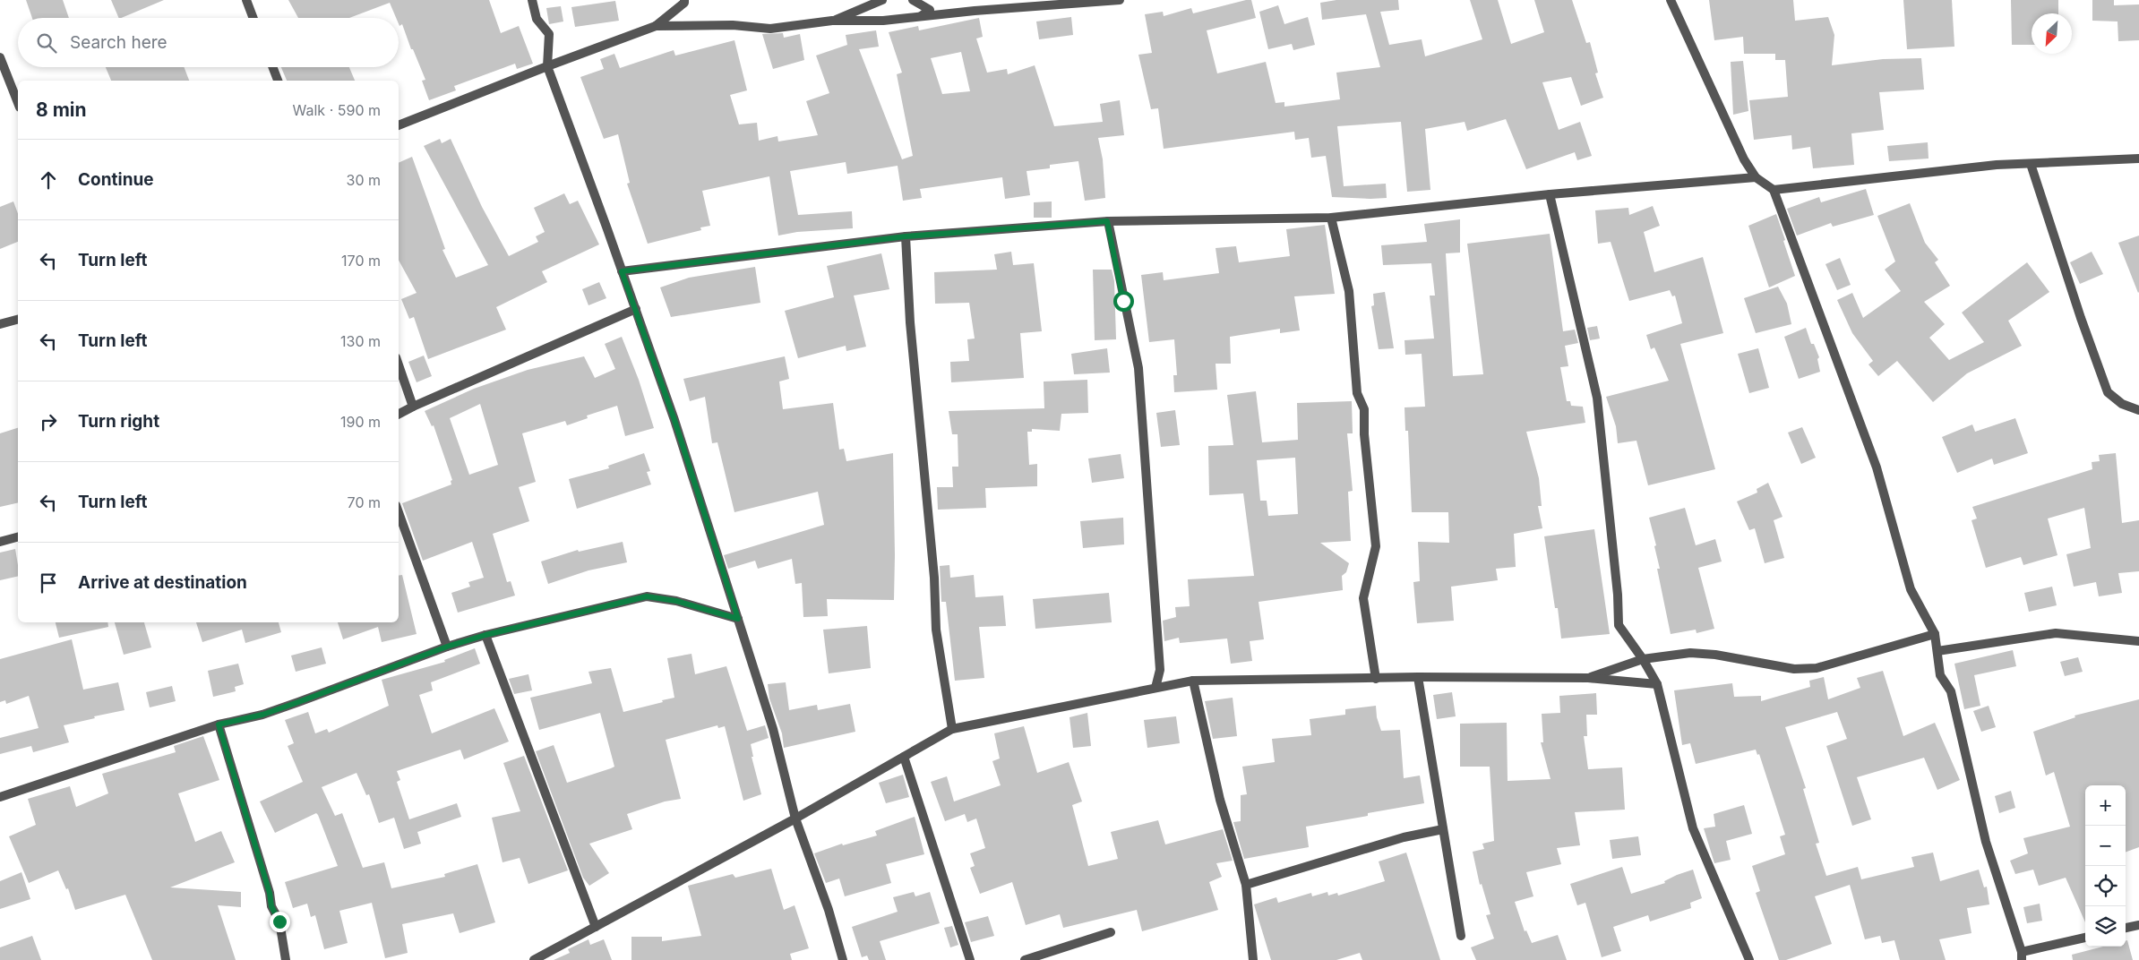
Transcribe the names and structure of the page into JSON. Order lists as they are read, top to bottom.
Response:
{
  "north": "bottom left",
  "page": {
    "search": "Search here",
    "heading": ["8 min", "Walk · 590 m"],
    "list": [
      ["Continue", "30 m"],
      ["Turn left", "170 m"],
      ["Turn left", "130 m"],
      ["Turn right", "190 m"],
      ["Turn left", "70 m"],
      "Arrive at destination"
    ],
    "map_buttons": ["+", "−"]
  }
}
